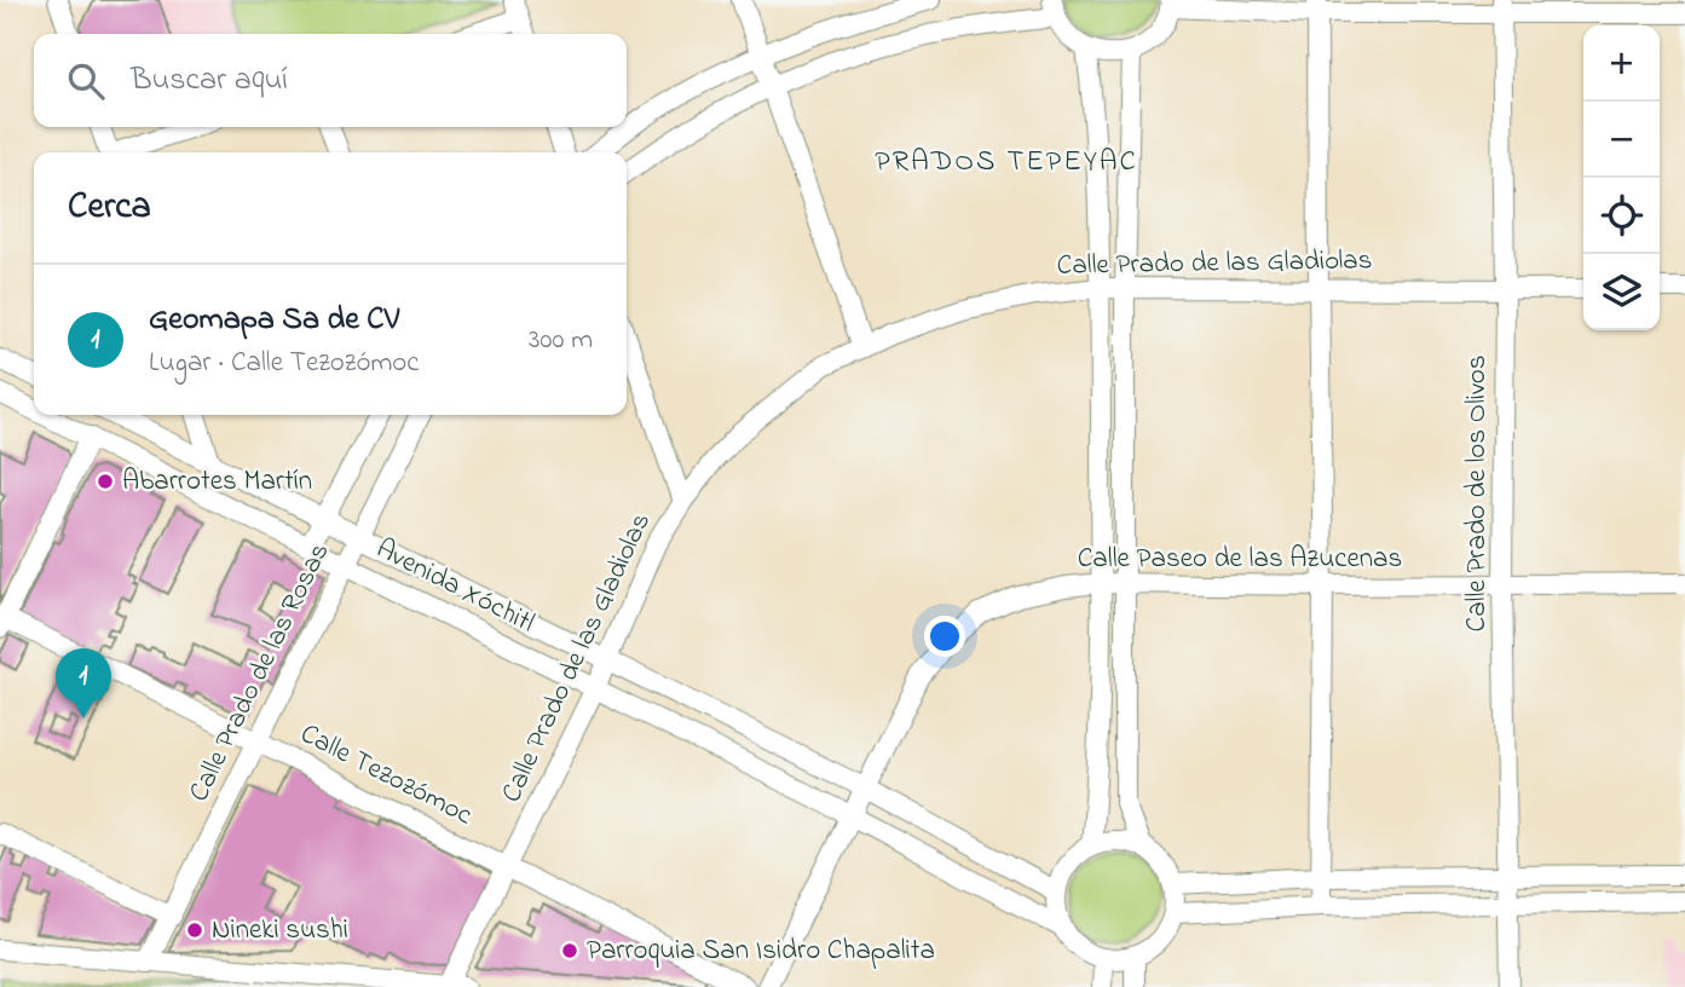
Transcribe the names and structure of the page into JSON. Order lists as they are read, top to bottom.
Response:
{
  "streets": {
    "street": [
      "Calle Prado de las Gladiolas",
      "Calle Prado de los Olivos",
      "Calle Paseo de las Azucenas",
      "Avenida Xóchitl",
      "Calle Prado de las Rosas",
      "Calle Tezozómoc"
    ]
  },
  "crossings": [
    ["Calle Prado de las Gladiolas", "Calle Prado de los Olivos"],
    ["Calle Prado de las Gladiolas", "Avenida Xóchitl"],
    ["Calle Prado de las Gladiolas", "Calle Tezozómoc"],
    ["Calle Prado de los Olivos", "Calle Paseo de las Azucenas"],
    ["Calle Paseo de las Azucenas", "Avenida Xóchitl"],
    ["Avenida Xóchitl", "Calle Prado de las Rosas"],
    ["Calle Prado de las Rosas", "Calle Tezozómoc"]
  ],
  "districts": ["PRADOS TEPEYAC"],
  "places": ["Abarrotes Martín", "Nineki sushi", "Parroquia San Isidro Chapalita"],
  "page": {
    "map_buttons": ["+", "−"],
    "search": "Buscar aquí",
    "heading": "Cerca",
    "list": [
      {
        "mark": "1",
        "name": "Geomapa Sa de CV",
        "note": "Lugar · Calle Tezozómoc",
        "value": "300 m"
      }
    ],
    "pins": "1"
  }
}
